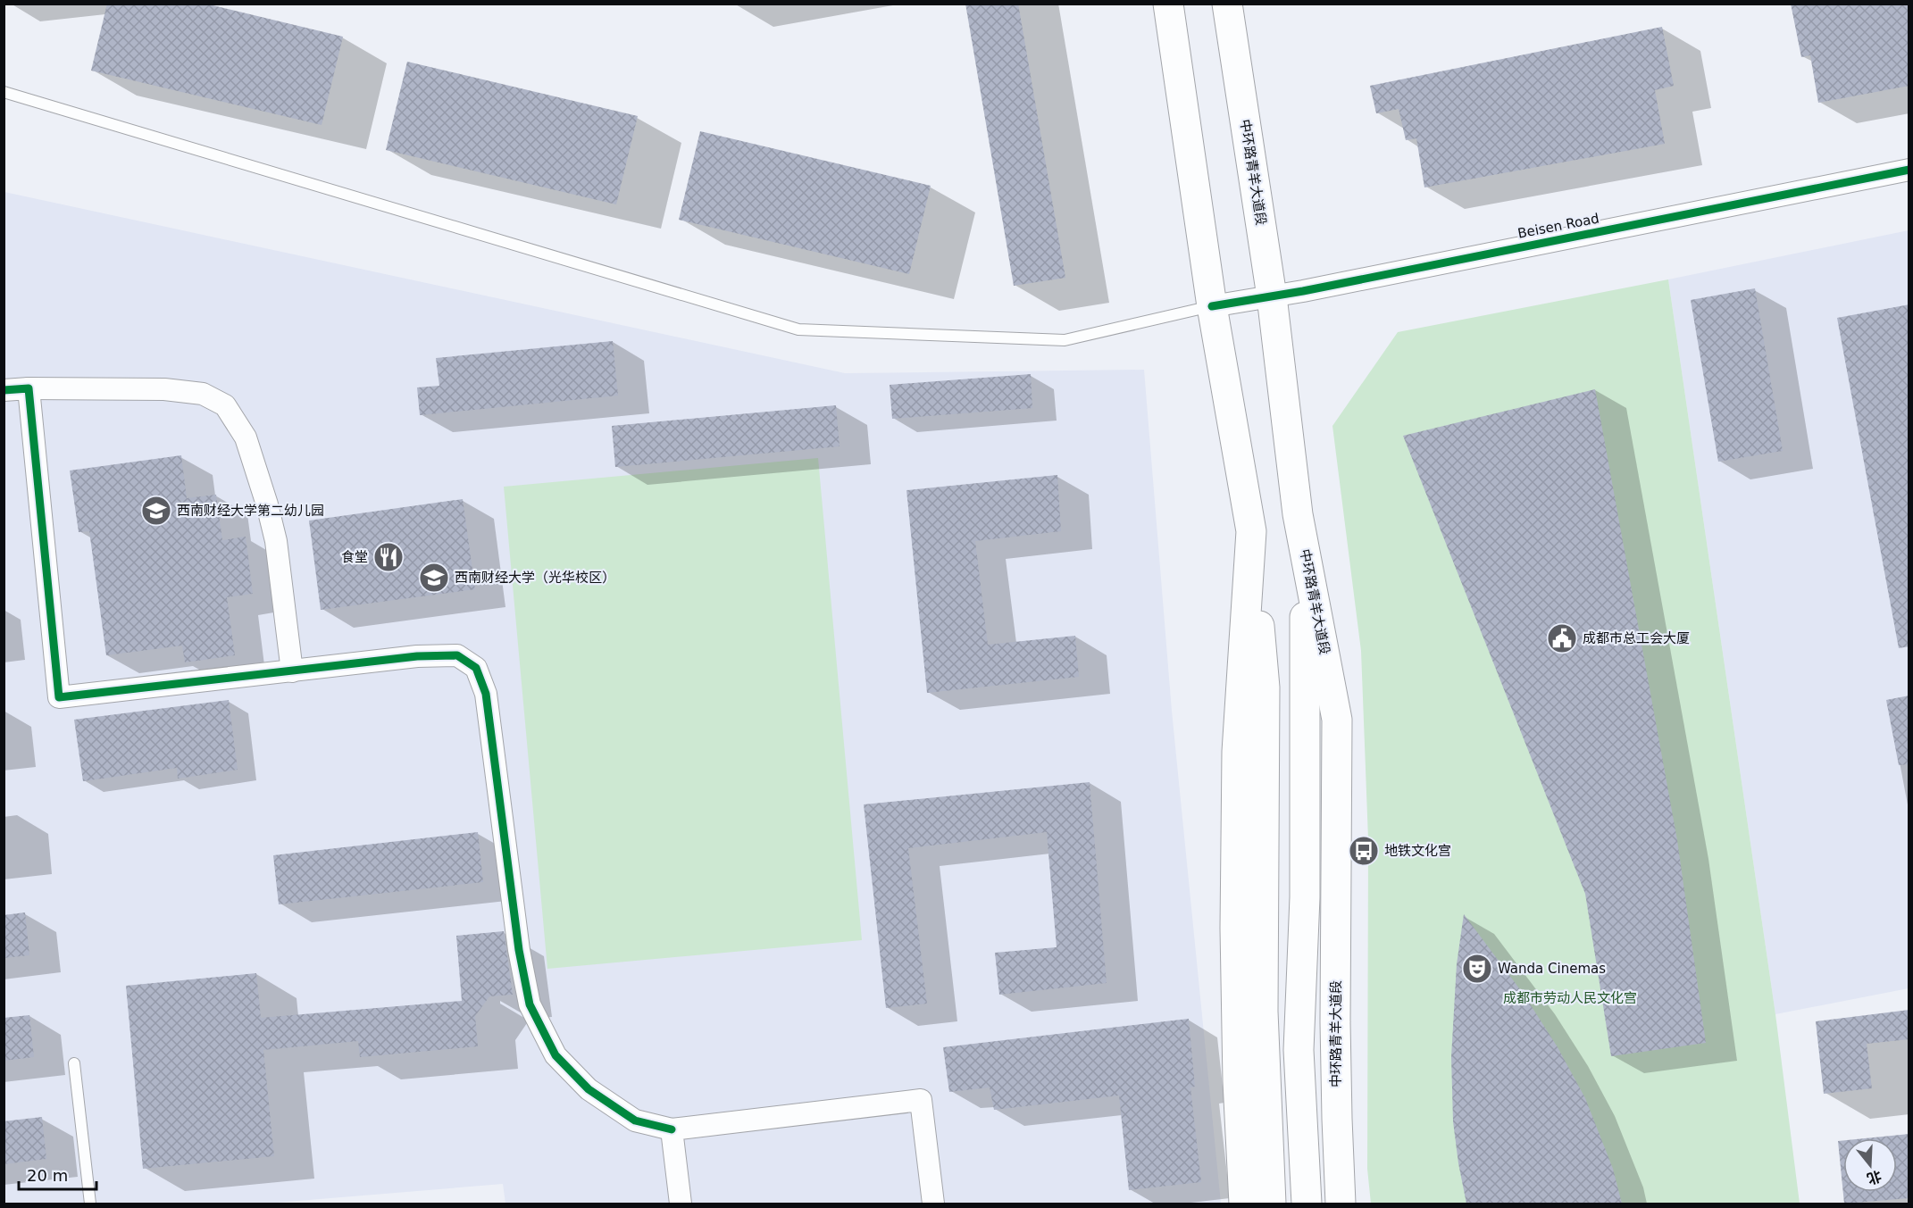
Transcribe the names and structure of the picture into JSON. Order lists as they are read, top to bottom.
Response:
{
  "streets": {
    "main road": ["中环路青羊大道段"],
    "street": ["Beisen Road"]
  },
  "crossings": [
    ["中环路青羊大道段", "Beisen Road"]
  ],
  "parks": ["成都市劳动人民文化宫"],
  "places": {
    "school or university": ["西南财经大学第二幼儿园", "西南财经大学（光华校区）"],
    "restaurant": ["食堂"],
    "public building": ["成都市总工会大厦"],
    "bus stop": ["地铁文化宫"],
    "theatre": ["Wanda Cinemas"]
  },
  "scale_bar": "20 m",
  "north": "bottom"
}
